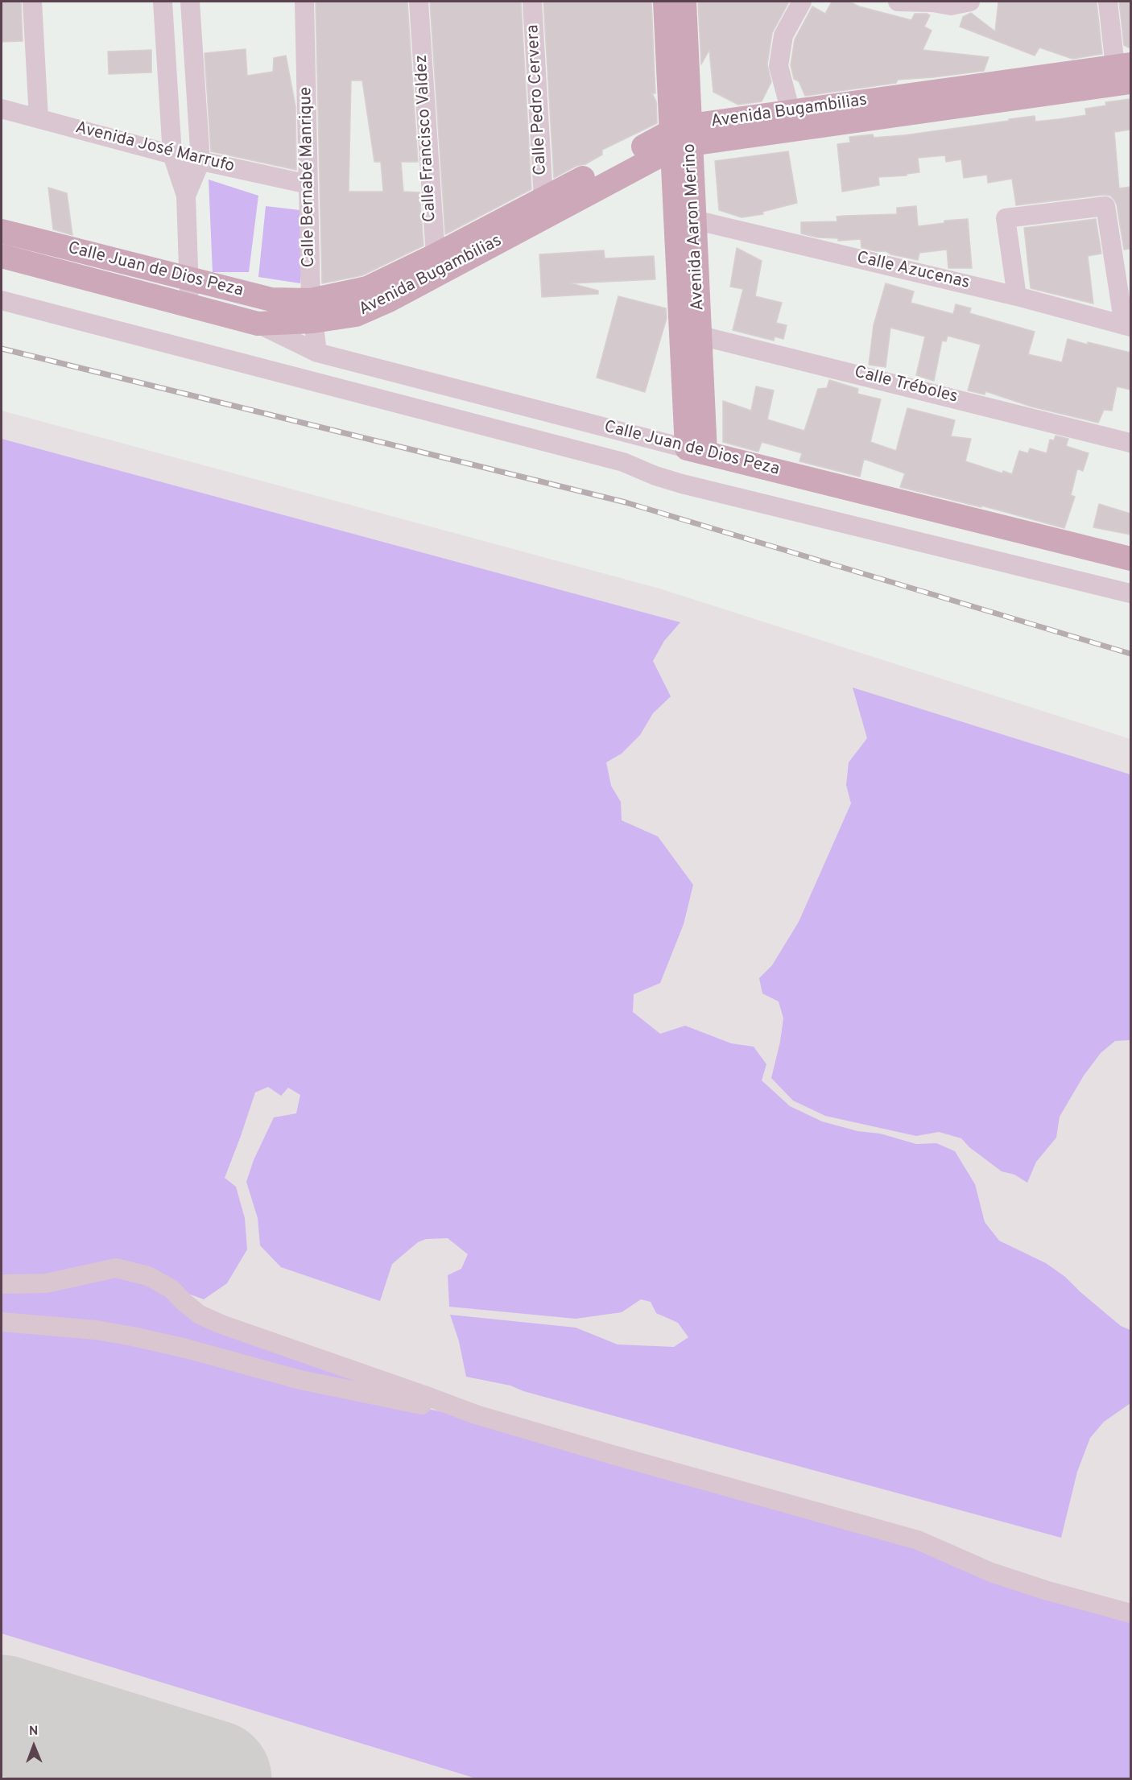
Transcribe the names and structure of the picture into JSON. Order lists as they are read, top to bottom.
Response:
{
  "streets": {
    "main road": ["Avenida Bugambilias", "Avenida Aaron Merino", "Calle Juan de Dios Peza"],
    "street": [
      "Calle Pedro Cervera",
      "Calle Francisco Valdez",
      "Avenida José Marrufo",
      "Calle Bernabé Manrique",
      "Calle Azucenas",
      "Calle Tréboles"
    ]
  },
  "crossings": [
    ["Calle Pedro Cervera", "Avenida Bugambilias"],
    ["Avenida Bugambilias", "Calle Francisco Valdez"],
    ["Avenida Bugambilias", "Calle Bernabé Manrique"],
    ["Avenida Bugambilias", "Avenida Aaron Merino"],
    ["Avenida Bugambilias", "Calle Juan de Dios Peza"],
    ["Avenida José Marrufo", "Calle Bernabé Manrique"],
    ["Calle Bernabé Manrique", "Calle Juan de Dios Peza"],
    ["Avenida Aaron Merino", "Calle Juan de Dios Peza"],
    ["Avenida Aaron Merino", "Calle Azucenas"],
    ["Avenida Aaron Merino", "Calle Tréboles"]
  ],
  "north": "top"
}
